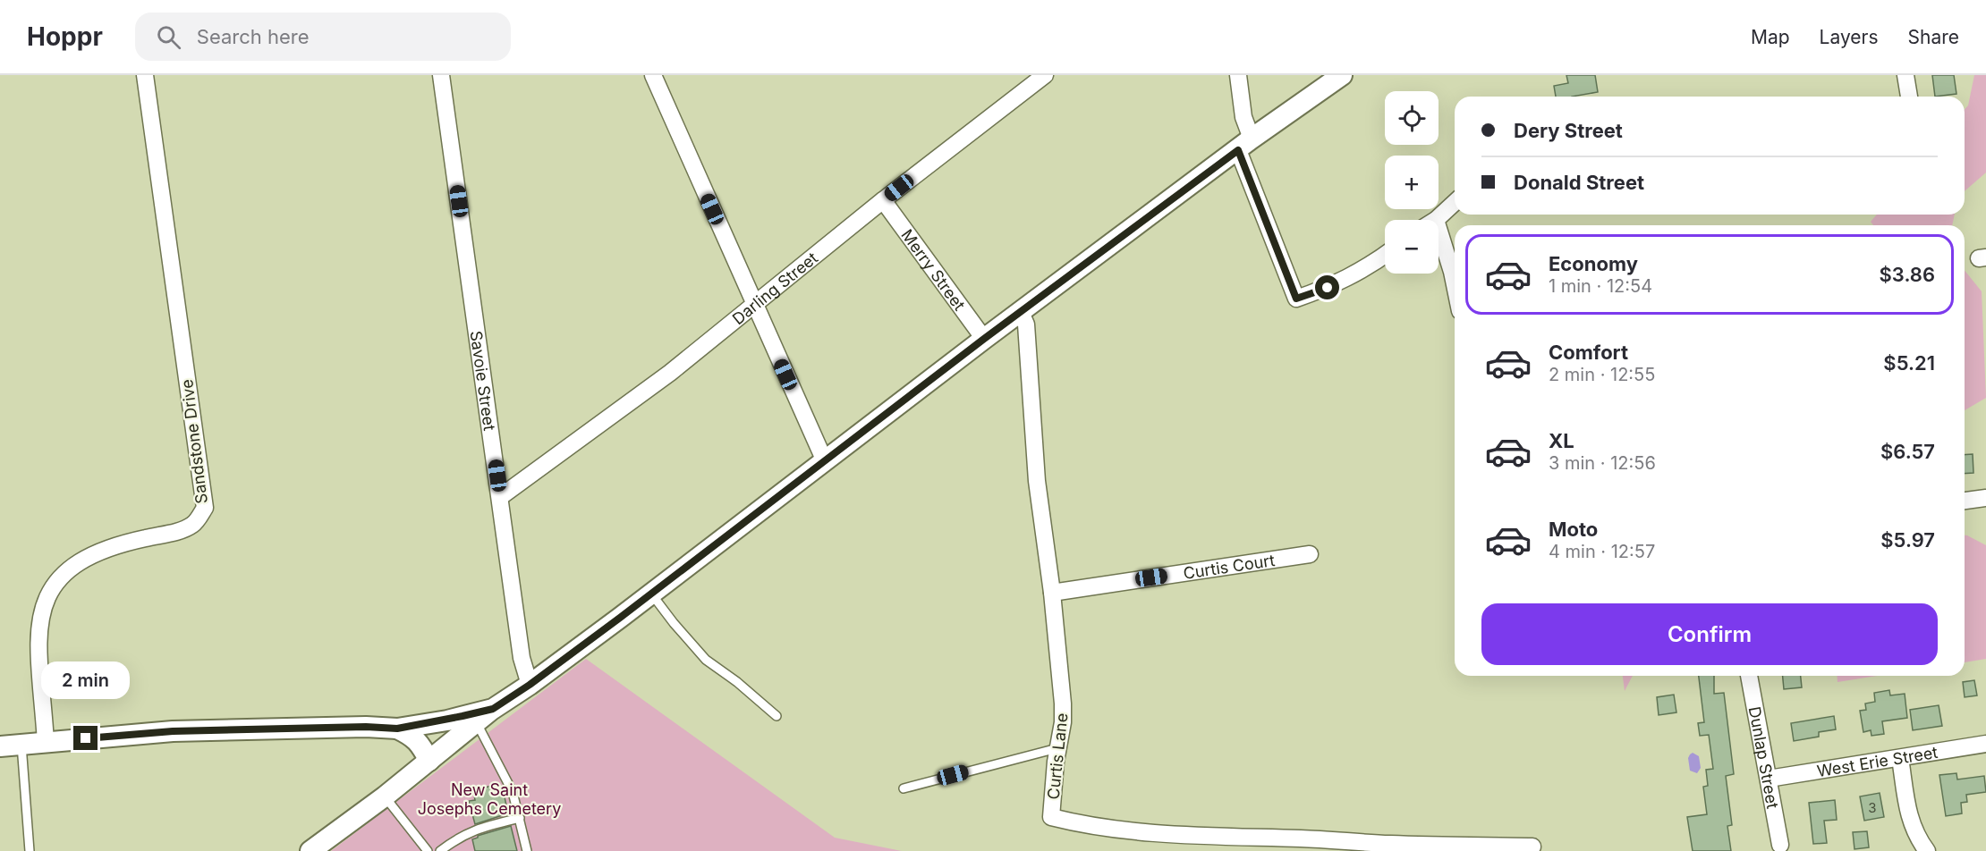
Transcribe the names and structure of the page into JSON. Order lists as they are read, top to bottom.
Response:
{
  "streets": {
    "street": [
      "Merry Street",
      "Darling Street",
      "Savoie Street",
      "Sandstone Drive",
      "Curtis Court",
      "Curtis Lane",
      "Dunlap Street",
      "West Erie Street"
    ]
  },
  "crossings": [
    ["Merry Street", "Darling Street"],
    ["Darling Street", "Savoie Street"],
    ["Curtis Court", "Curtis Lane"],
    ["Dunlap Street", "West Erie Street"]
  ],
  "parks": ["New Saint Josephs Cemetery"],
  "house_numbers": ["3"],
  "page": {
    "header": "Hoppr",
    "search": "Search here",
    "nav": ["Map", "Layers", "Share"],
    "map_buttons": ["+", "−"],
    "banner": ["Dery Street", "Donald Street"],
    "list": [
      {
        "name": "Economy",
        "note": "1 min · 12:54",
        "value": "$3.86"
      },
      {
        "name": "Comfort",
        "note": "2 min · 12:55",
        "value": "$5.21"
      },
      {
        "name": "XL",
        "note": "3 min · 12:56",
        "value": "$6.57"
      },
      {
        "name": "Moto",
        "note": "4 min · 12:57",
        "value": "$5.97"
      }
    ],
    "buttons": "Confirm",
    "bubble": "2 min"
  }
}
